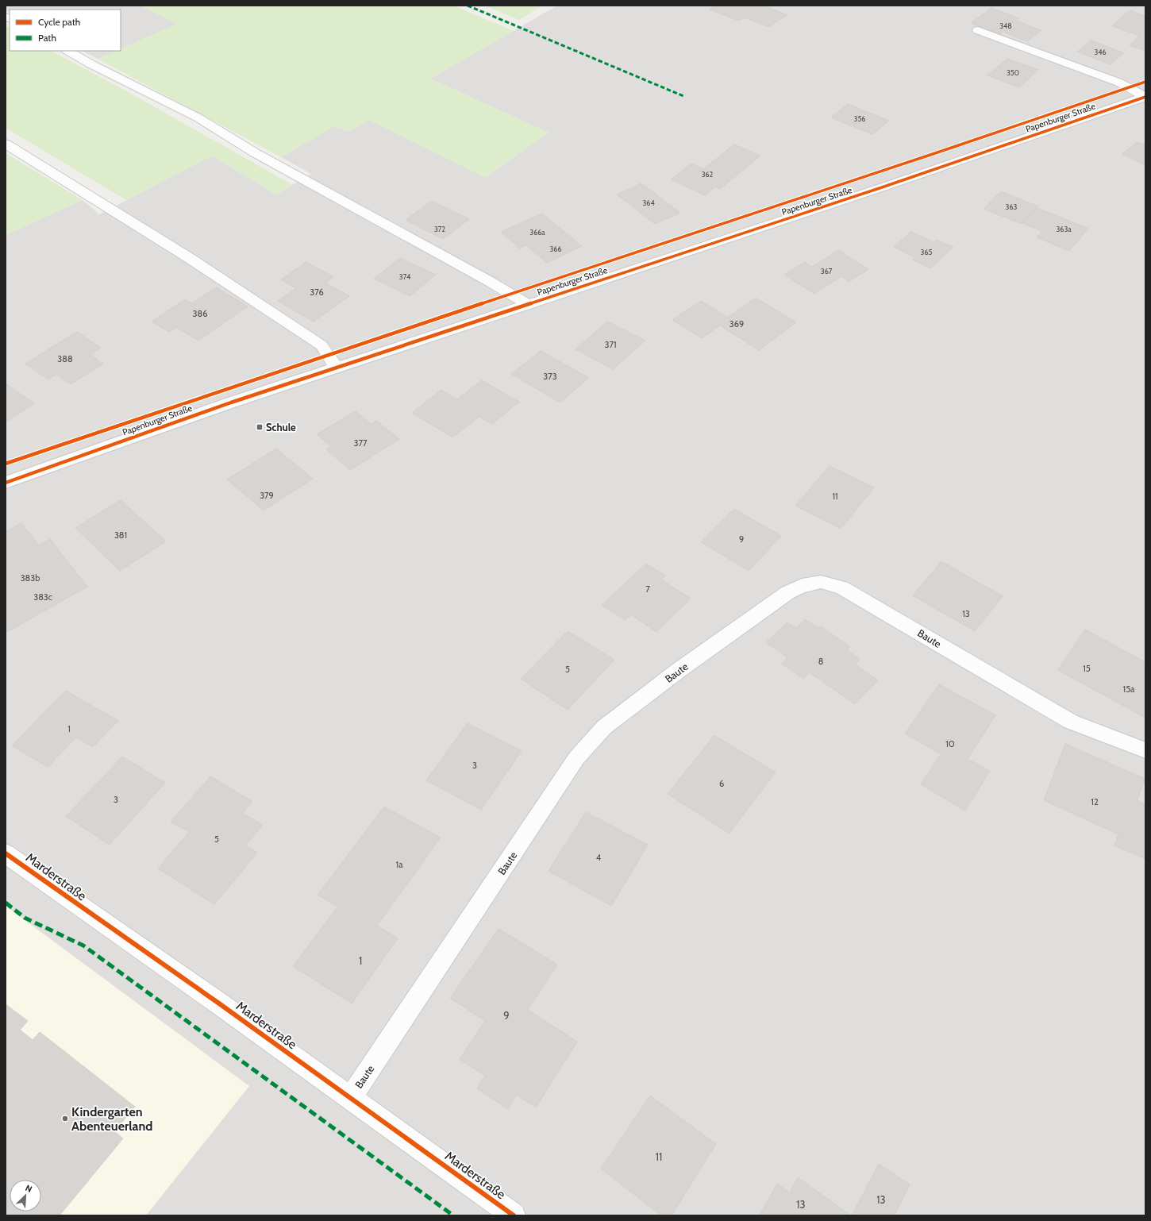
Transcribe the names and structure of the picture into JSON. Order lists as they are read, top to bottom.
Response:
{
  "streets": {
    "street": ["Papenburger Straße", "Baute", "Marderstraße"]
  },
  "crossings": [
    ["Baute", "Marderstraße"]
  ],
  "places": {
    "transit": ["Schule"],
    "other": ["Kindergarten Abenteuerland"]
  },
  "house_numbers": [
    "348",
    "346",
    "350",
    "356",
    "362",
    "364",
    "363",
    "372",
    "363a",
    "366a",
    "366",
    "365",
    "367",
    "374",
    "376",
    "386",
    "369",
    "371",
    "388",
    "373",
    "377",
    "379",
    "11",
    "381",
    "9",
    "383b",
    "7",
    "383c",
    "13",
    "8",
    "15",
    "5",
    "15a",
    "1",
    "10",
    "3",
    "6",
    "3",
    "12",
    "5",
    "4",
    "1a",
    "1",
    "9",
    "11",
    "13",
    "13"
  ],
  "legend": ["Cycle path", "Path"],
  "north": "top right"
}
